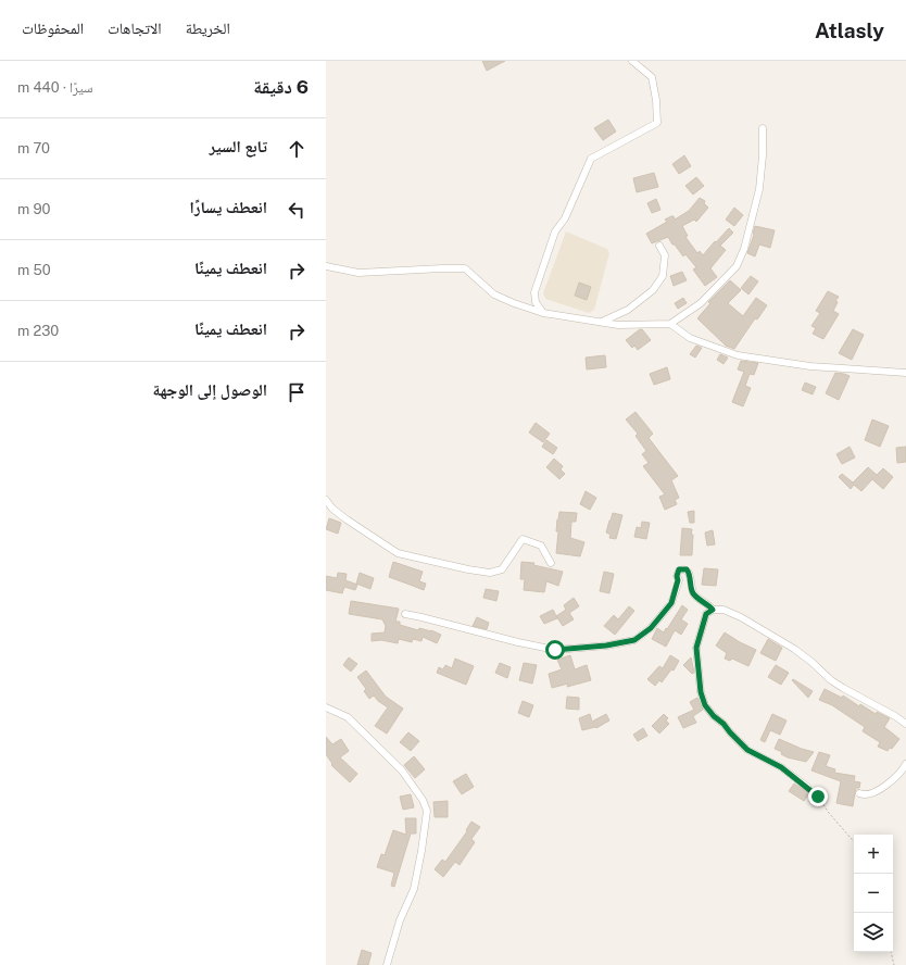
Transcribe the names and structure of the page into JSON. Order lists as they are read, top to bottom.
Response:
{
  "page": {
    "header": "Atlasly",
    "nav": ["الخريطة", "الاتجاهات", "المحفوظات"],
    "heading": ["6 دقيقة", "سيرًا · 440 m"],
    "list": [
      ["تابع السير", "70 m"],
      ["انعطف يسارًا", "90 m"],
      ["انعطف يمينًا", "50 m"],
      ["انعطف يمينًا", "230 m"],
      "الوصول إلى الوجهة"
    ],
    "map_buttons": ["+", "−"]
  }
}
